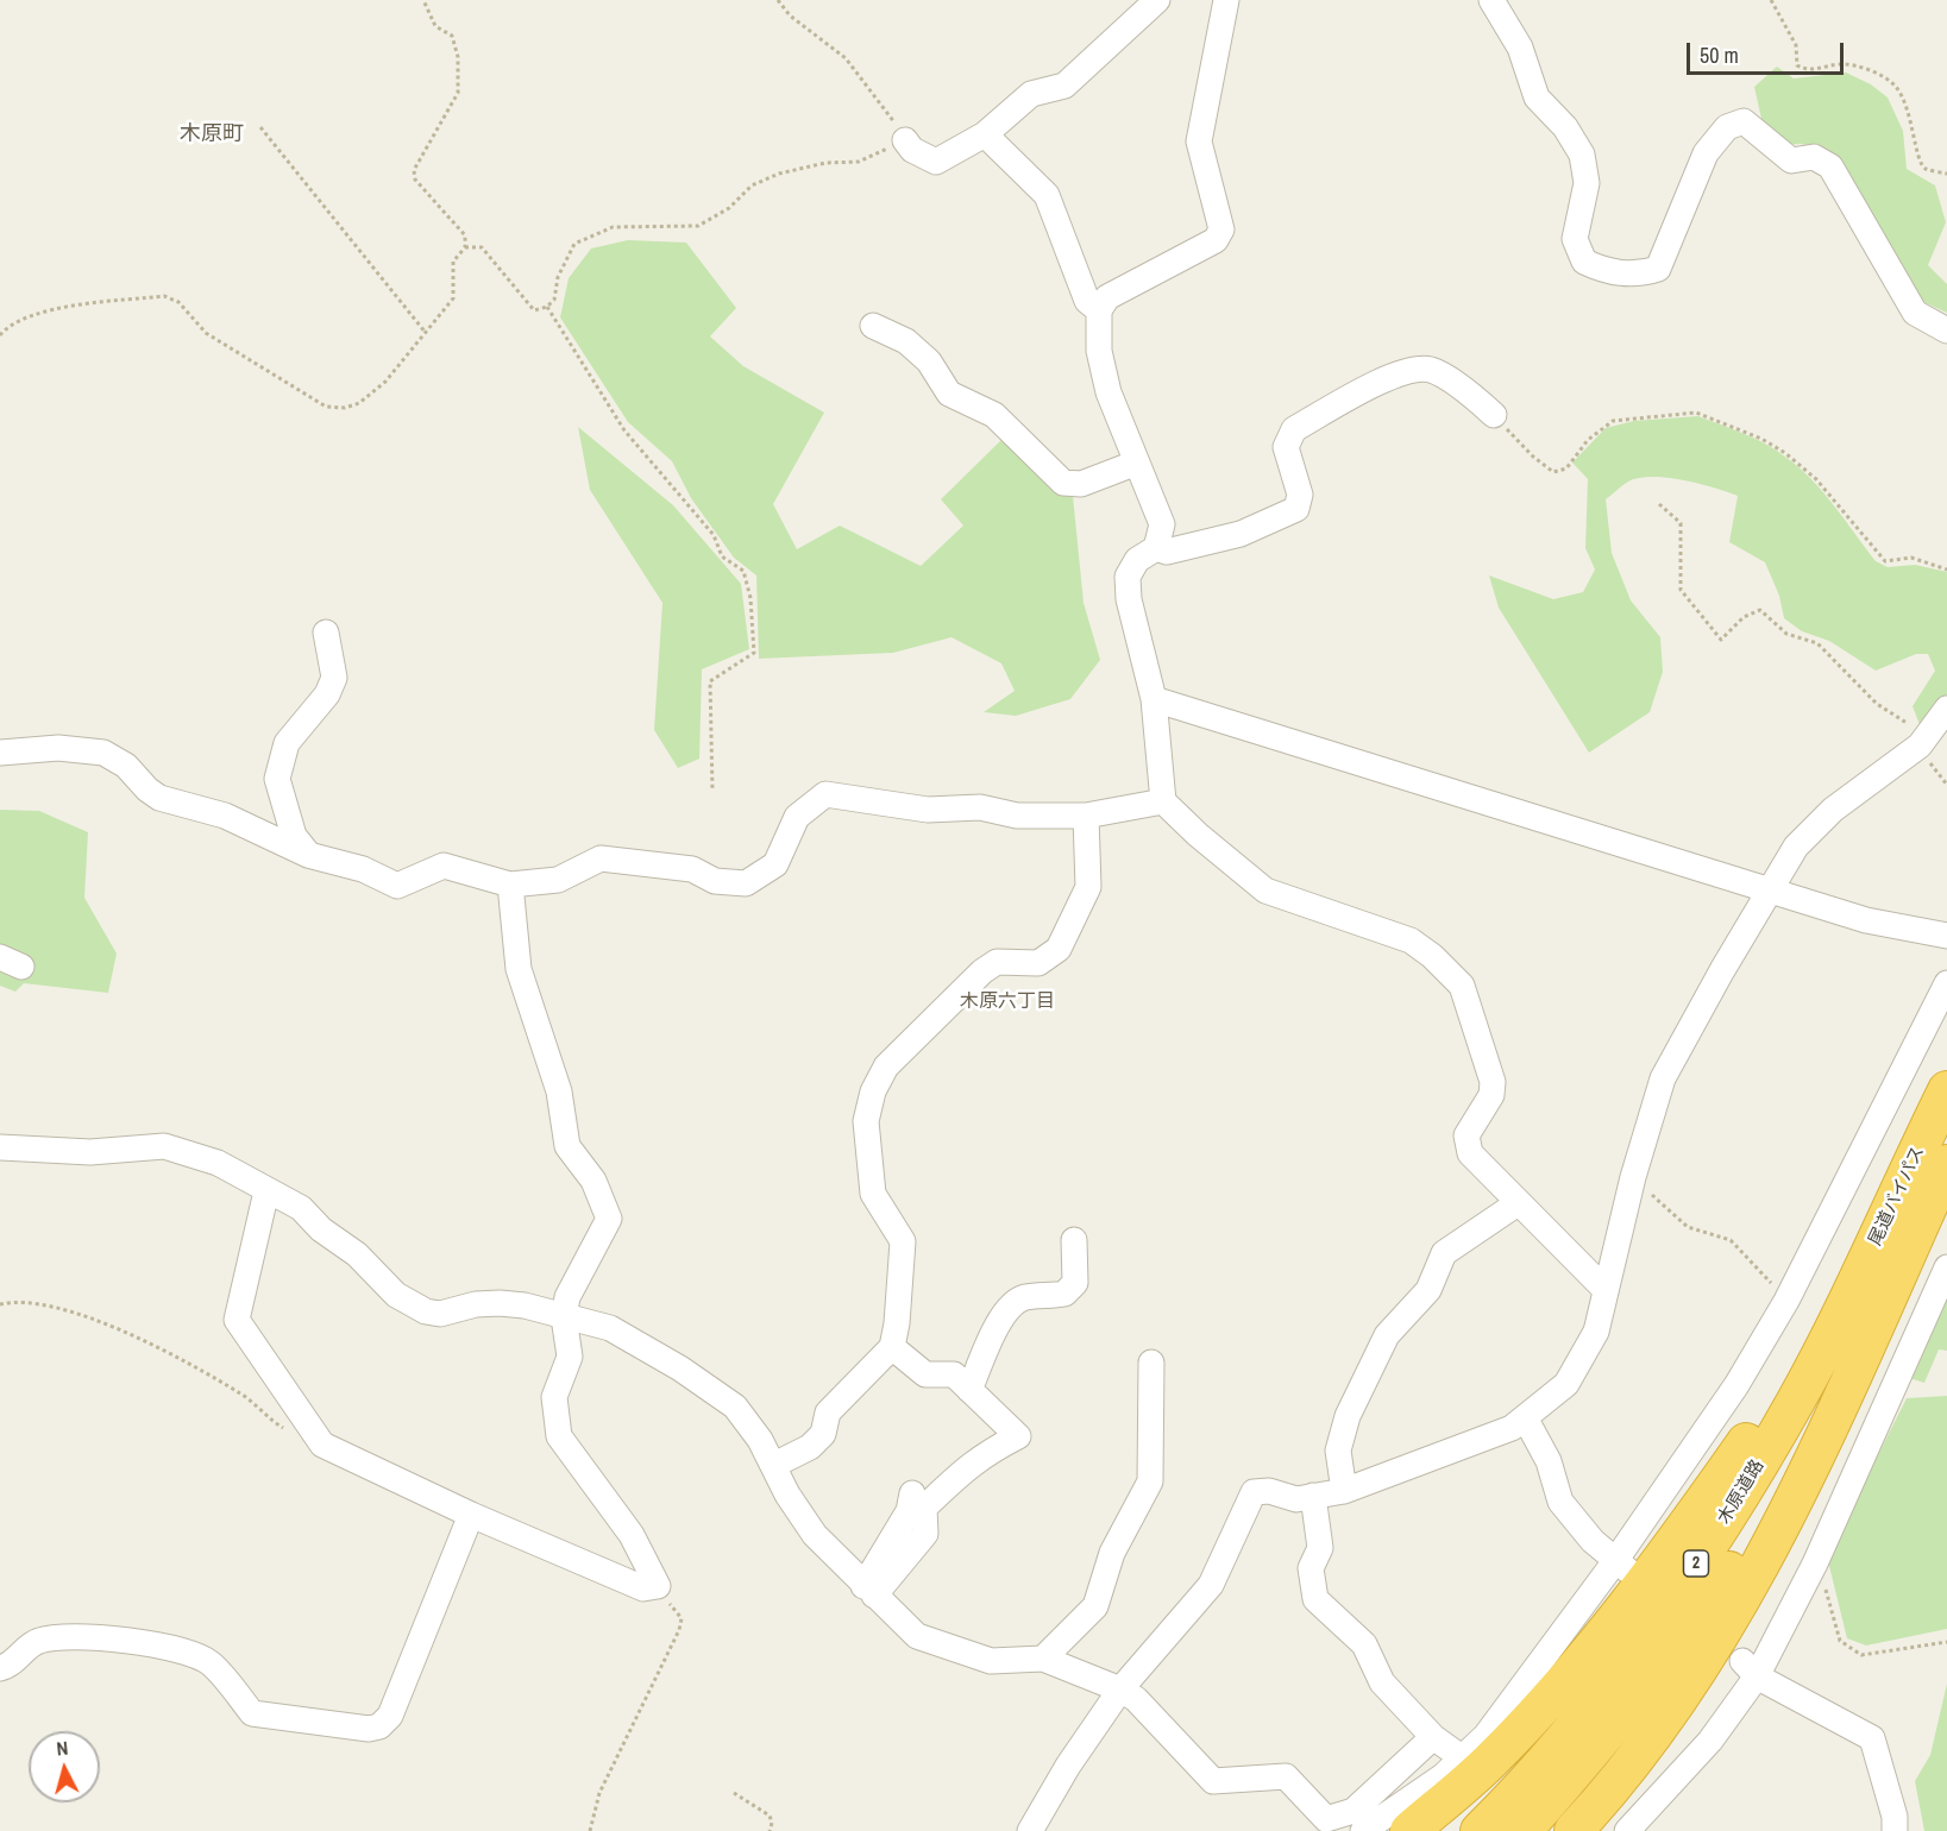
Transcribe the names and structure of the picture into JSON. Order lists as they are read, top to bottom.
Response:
{
  "streets": {
    "highway": ["尾道バイパス", "木原道路", "2"]
  },
  "crossings": [
    ["尾道バイパス", "木原道路"],
    ["尾道バイパス", "2"],
    ["木原道路", "2"]
  ],
  "districts": ["木原町", "木原六丁目"],
  "scale_bar": "50 m",
  "north": "top"
}
